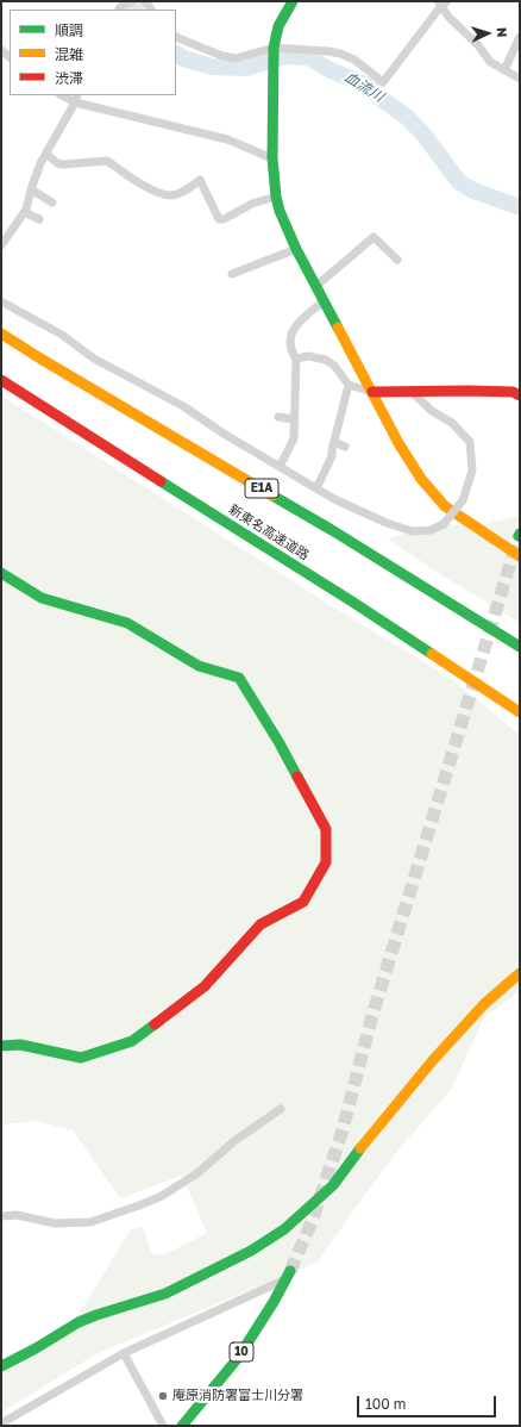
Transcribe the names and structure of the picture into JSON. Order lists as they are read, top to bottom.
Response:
{
  "streets": {
    "main road": ["E1A", "新東名高速道路", "10"]
  },
  "water": ["血流川"],
  "places": ["庵原消防署富士川分署"],
  "legend": ["順調", "混雑", "渋滞"],
  "scale_bar": "100 m",
  "north": "right"
}
